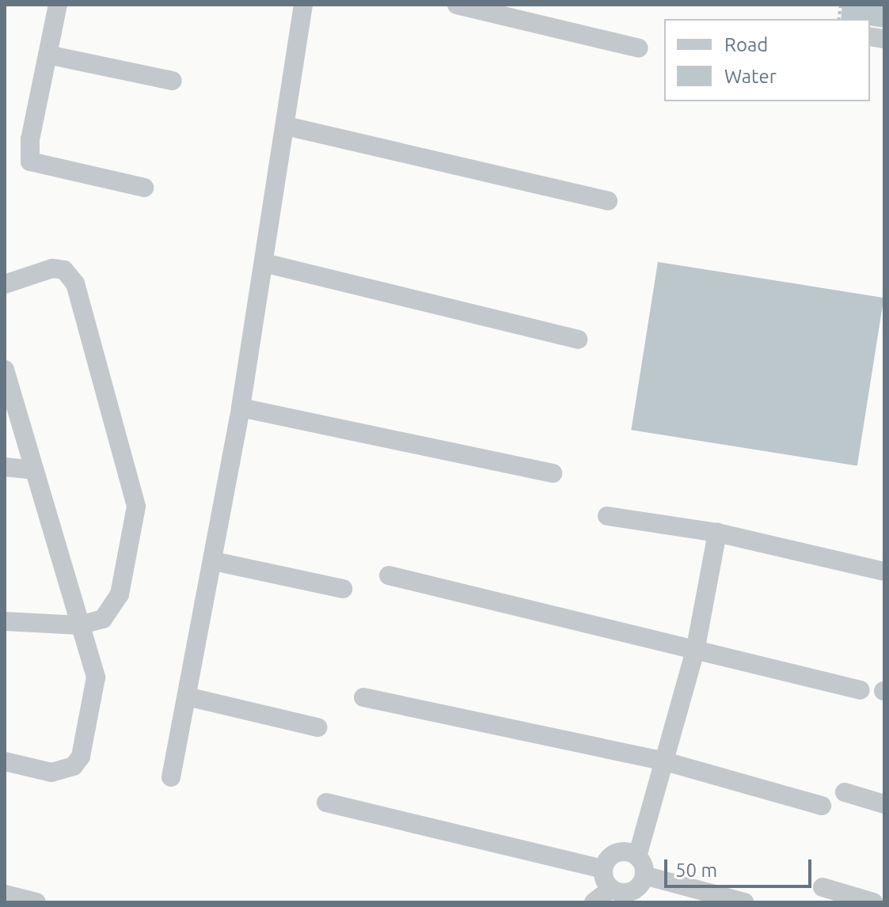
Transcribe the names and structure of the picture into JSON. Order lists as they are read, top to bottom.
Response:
{
  "legend": ["Road", "Water"],
  "scale_bar": "50 m"
}
